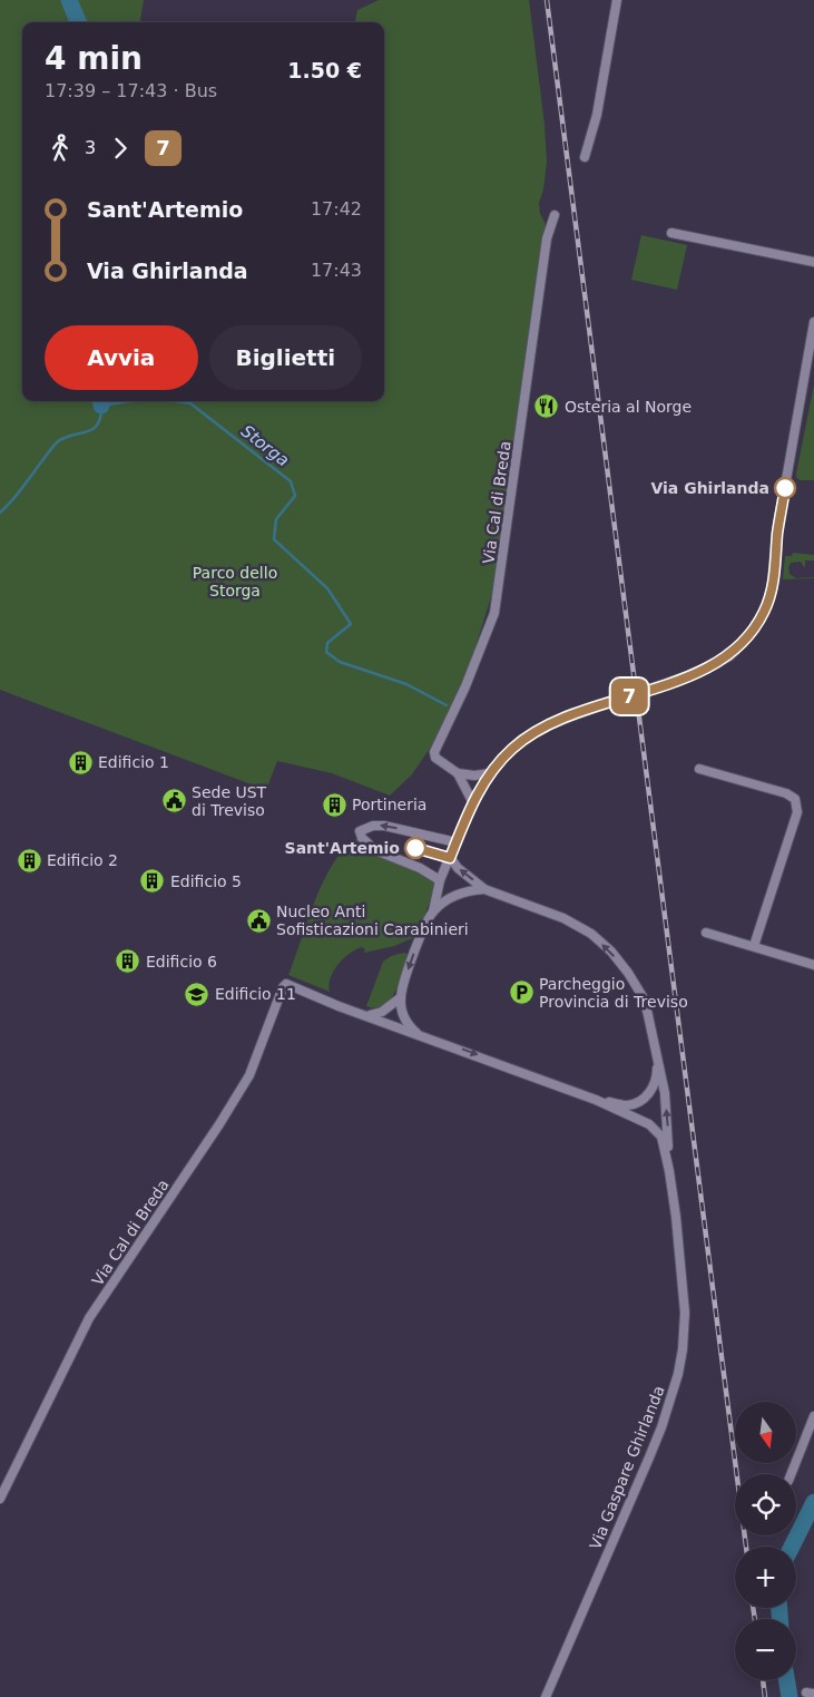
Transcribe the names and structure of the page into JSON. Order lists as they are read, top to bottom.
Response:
{
  "streets": {
    "street": ["Via Cal di Breda", "Via Gaspare Ghirlanda"]
  },
  "crossings": [
    ["Via Cal di Breda", "Via Gaspare Ghirlanda"]
  ],
  "water": ["Storga"],
  "parks": ["Parco dello Storga"],
  "places": {
    "restaurant": ["Osteria al Norge"],
    "other": ["Via Ghirlanda", "Sant'Artemio"],
    "building": [
      "Edificio 1",
      "Portineria",
      "Edificio 2",
      "Edificio 5",
      "Edificio 6"
    ],
    "public building": ["Sede UST di Treviso", "Nucleo Anti Sofisticazioni Carabinieri"],
    "parking": ["Parcheggio Provincia di Treviso"],
    "school or university": ["Edificio 11"]
  },
  "lines": ["bus line 7"],
  "north": "bottom",
  "page": {
    "on_map": "7",
    "heading": ["4 min", "17:39 – 17:43 · Bus", "1.50 €"],
    "legs": ["3", "7"],
    "list": [
      {
        "name": "Sant'Artemio",
        "value": "17:42"
      },
      {
        "name": "Via Ghirlanda",
        "value": "17:43"
      }
    ],
    "buttons": ["Avvia", "Biglietti"],
    "map_buttons": ["+", "−"]
  }
}
